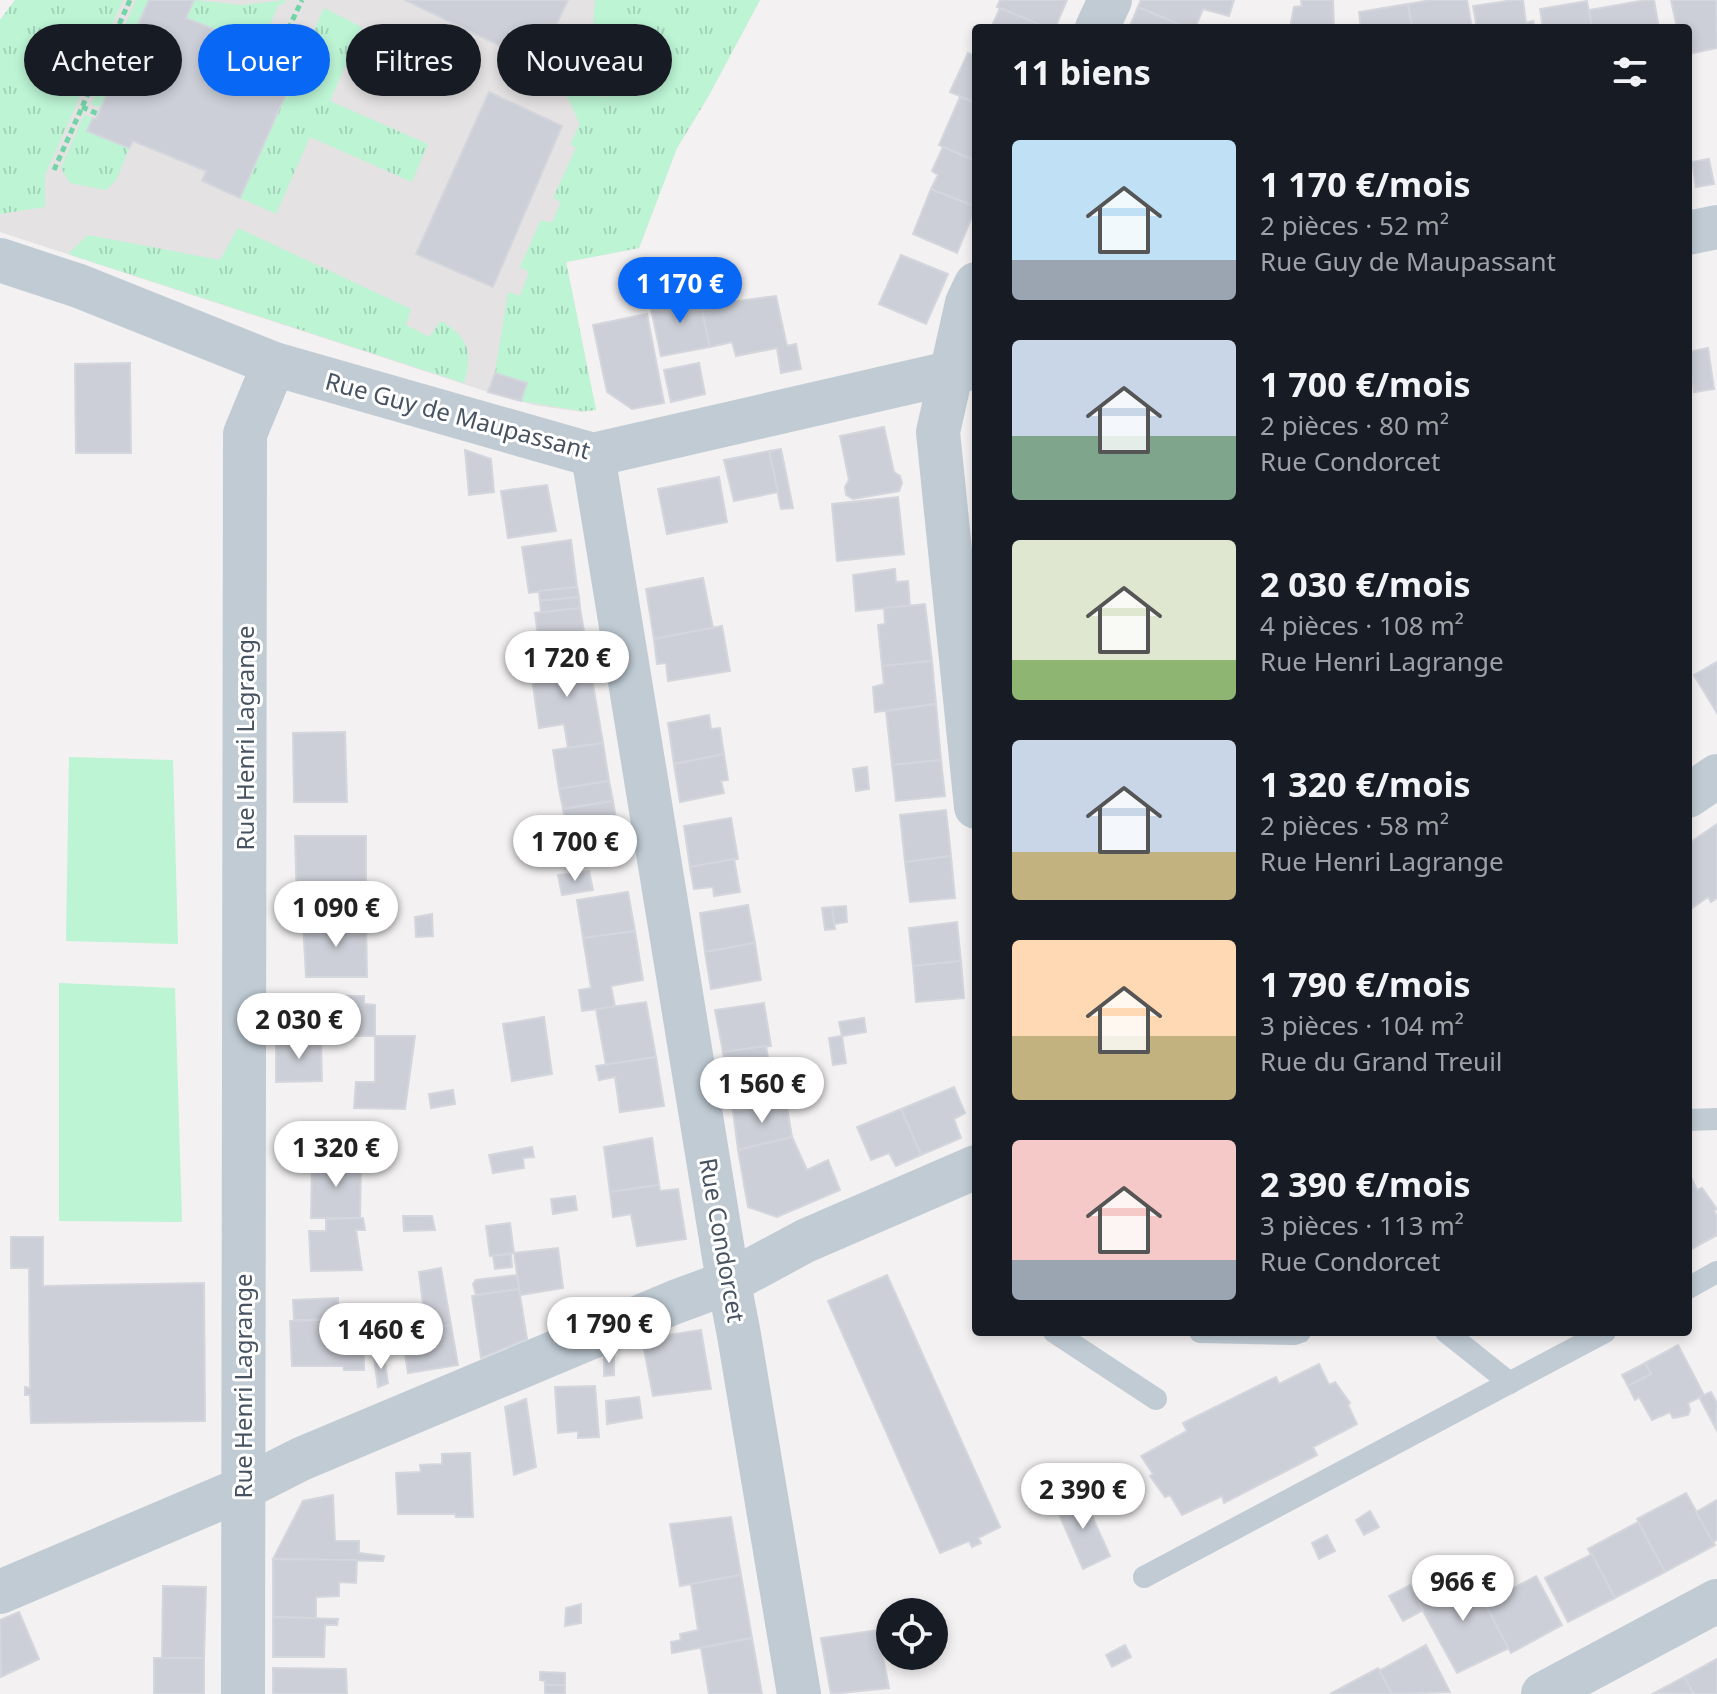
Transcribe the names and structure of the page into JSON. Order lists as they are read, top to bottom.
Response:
{
  "streets": {
    "street": ["Rue Guy de Maupassant", "Rue Henri Lagrange", "Rue Condorcet"]
  },
  "crossings": [
    ["Rue Guy de Maupassant", "Rue Henri Lagrange"],
    ["Rue Guy de Maupassant", "Rue Condorcet"]
  ],
  "page": {
    "chip": [
      "Acheter",
      "Louer",
      "Filtres",
      "Nouveau"
    ],
    "heading": "11 biens",
    "list": [
      {
        "name": "1 170 €/mois",
        "note": "2 pièces · 52 m² · Rue Guy de Maupassant"
      },
      {
        "name": "1 700 €/mois",
        "note": "2 pièces · 80 m² · Rue Condorcet"
      },
      {
        "name": "2 030 €/mois",
        "note": "4 pièces · 108 m² · Rue Henri Lagrange"
      },
      {
        "name": "1 320 €/mois",
        "note": "2 pièces · 58 m² · Rue Henri Lagrange"
      },
      {
        "name": "1 790 €/mois",
        "note": "3 pièces · 104 m² · Rue du Grand Treuil"
      },
      {
        "name": "2 390 €/mois",
        "note": "3 pièces · 113 m² · Rue Condorcet"
      }
    ],
    "price": [
      "1 170 €",
      "1 720 €",
      "1 700 €",
      "1 090 €",
      "2 030 €",
      "1 560 €",
      "1 320 €",
      "1 790 €",
      "1 460 €",
      "2 390 €",
      "966 €"
    ]
  }
}
